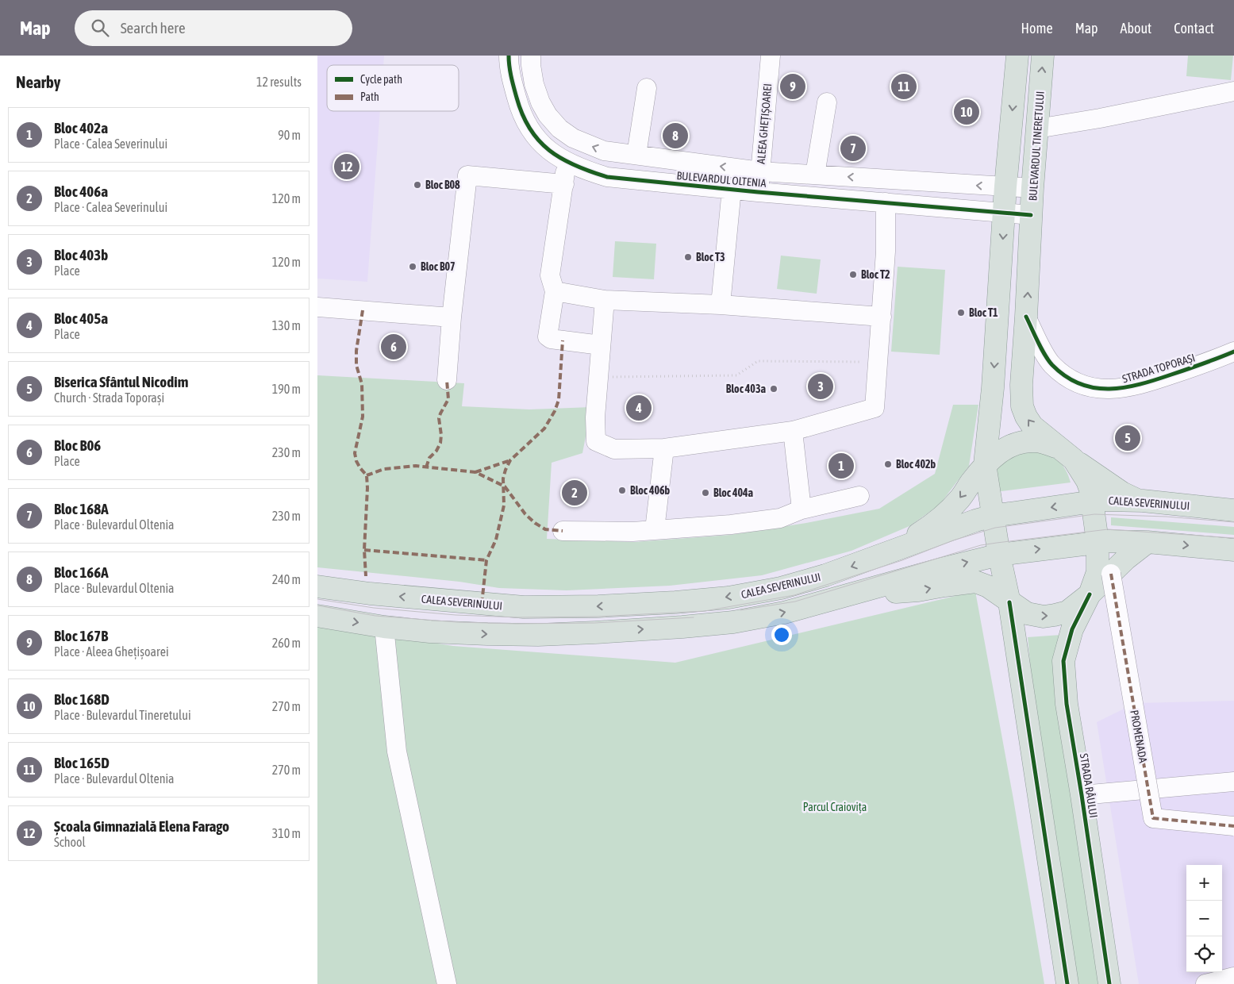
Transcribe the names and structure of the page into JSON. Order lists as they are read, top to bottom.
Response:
{
  "streets": {
    "main road": ["BULEVARDUL TINERETULUI", "CALEA SEVERINULUI", "STRADA RÂULUI"],
    "street": [
      "ALEEA GHEȚIȘOAREI",
      "BULEVARDUL OLTENIA",
      "STRADA TOPORAȘI",
      "PROMENADA"
    ]
  },
  "crossings": [
    ["ALEEA GHEȚIȘOAREI", "BULEVARDUL OLTENIA"],
    ["BULEVARDUL TINERETULUI", "BULEVARDUL OLTENIA"],
    ["BULEVARDUL TINERETULUI", "STRADA TOPORAȘI"],
    ["BULEVARDUL TINERETULUI", "CALEA SEVERINULUI"],
    ["BULEVARDUL TINERETULUI", "STRADA RÂULUI"]
  ],
  "parks": ["Parcul Craiovița"],
  "places": [
    "Bloc B08",
    "Bloc T3",
    "Bloc B07",
    "Bloc T2",
    "Bloc T1",
    "Bloc 403a",
    "Bloc 402b",
    "Bloc 406b",
    "Bloc 404a"
  ],
  "legend": ["Cycle path", "Path"],
  "page": {
    "header": "Map",
    "search": "Search here",
    "nav": [
      "Home",
      "Map",
      "About",
      "Contact"
    ],
    "heading": ["Nearby", "12 results"],
    "pins": [
      "9",
      "11",
      "10",
      "8",
      "7",
      "12",
      "6",
      "3",
      "4",
      "5",
      "1",
      "2"
    ],
    "list": [
      {
        "mark": "1",
        "name": "Bloc 402a",
        "note": "Place · Calea Severinului",
        "value": "90 m"
      },
      {
        "mark": "2",
        "name": "Bloc 406a",
        "note": "Place · Calea Severinului",
        "value": "120 m"
      },
      {
        "mark": "3",
        "name": "Bloc 403b",
        "note": "Place",
        "value": "120 m"
      },
      {
        "mark": "4",
        "name": "Bloc 405a",
        "note": "Place",
        "value": "130 m"
      },
      {
        "mark": "5",
        "name": "Biserica Sfântul Nicodim",
        "note": "Church · Strada Toporași",
        "value": "190 m"
      },
      {
        "mark": "6",
        "name": "Bloc B06",
        "note": "Place",
        "value": "230 m"
      },
      {
        "mark": "7",
        "name": "Bloc 168A",
        "note": "Place · Bulevardul Oltenia",
        "value": "230 m"
      },
      {
        "mark": "8",
        "name": "Bloc 166A",
        "note": "Place · Bulevardul Oltenia",
        "value": "240 m"
      },
      {
        "mark": "9",
        "name": "Bloc 167B",
        "note": "Place · Aleea Ghețișoarei",
        "value": "260 m"
      },
      {
        "mark": "10",
        "name": "Bloc 168D",
        "note": "Place · Bulevardul Tineretului",
        "value": "270 m"
      },
      {
        "mark": "11",
        "name": "Bloc 165D",
        "note": "Place · Bulevardul Oltenia",
        "value": "270 m"
      },
      {
        "mark": "12",
        "name": "Școala Gimnazială Elena Farago",
        "note": "School",
        "value": "310 m"
      }
    ],
    "map_buttons": ["+", "−"]
  }
}
